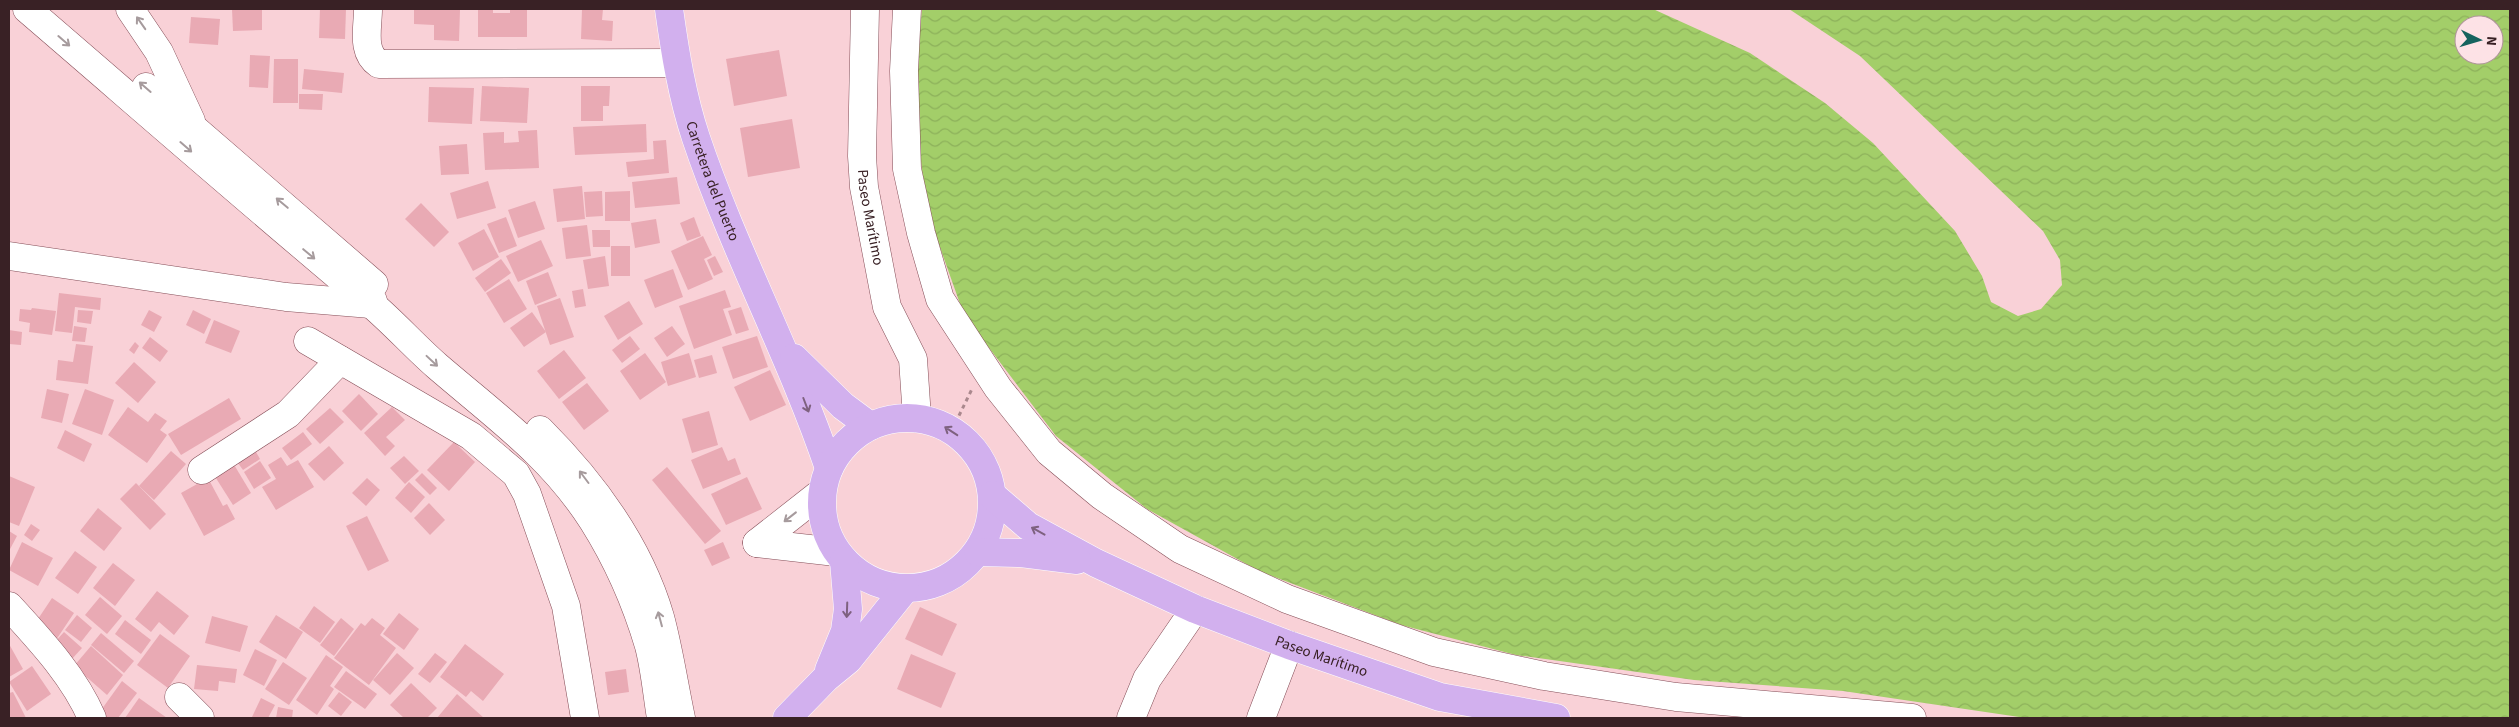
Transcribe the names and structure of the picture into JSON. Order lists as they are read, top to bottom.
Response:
{
  "streets": {
    "main road": ["Carretera del Puerto", "Paseo Marítimo"]
  },
  "crossings": [
    ["Carretera del Puerto", "Paseo Marítimo"]
  ],
  "north": "right"
}
